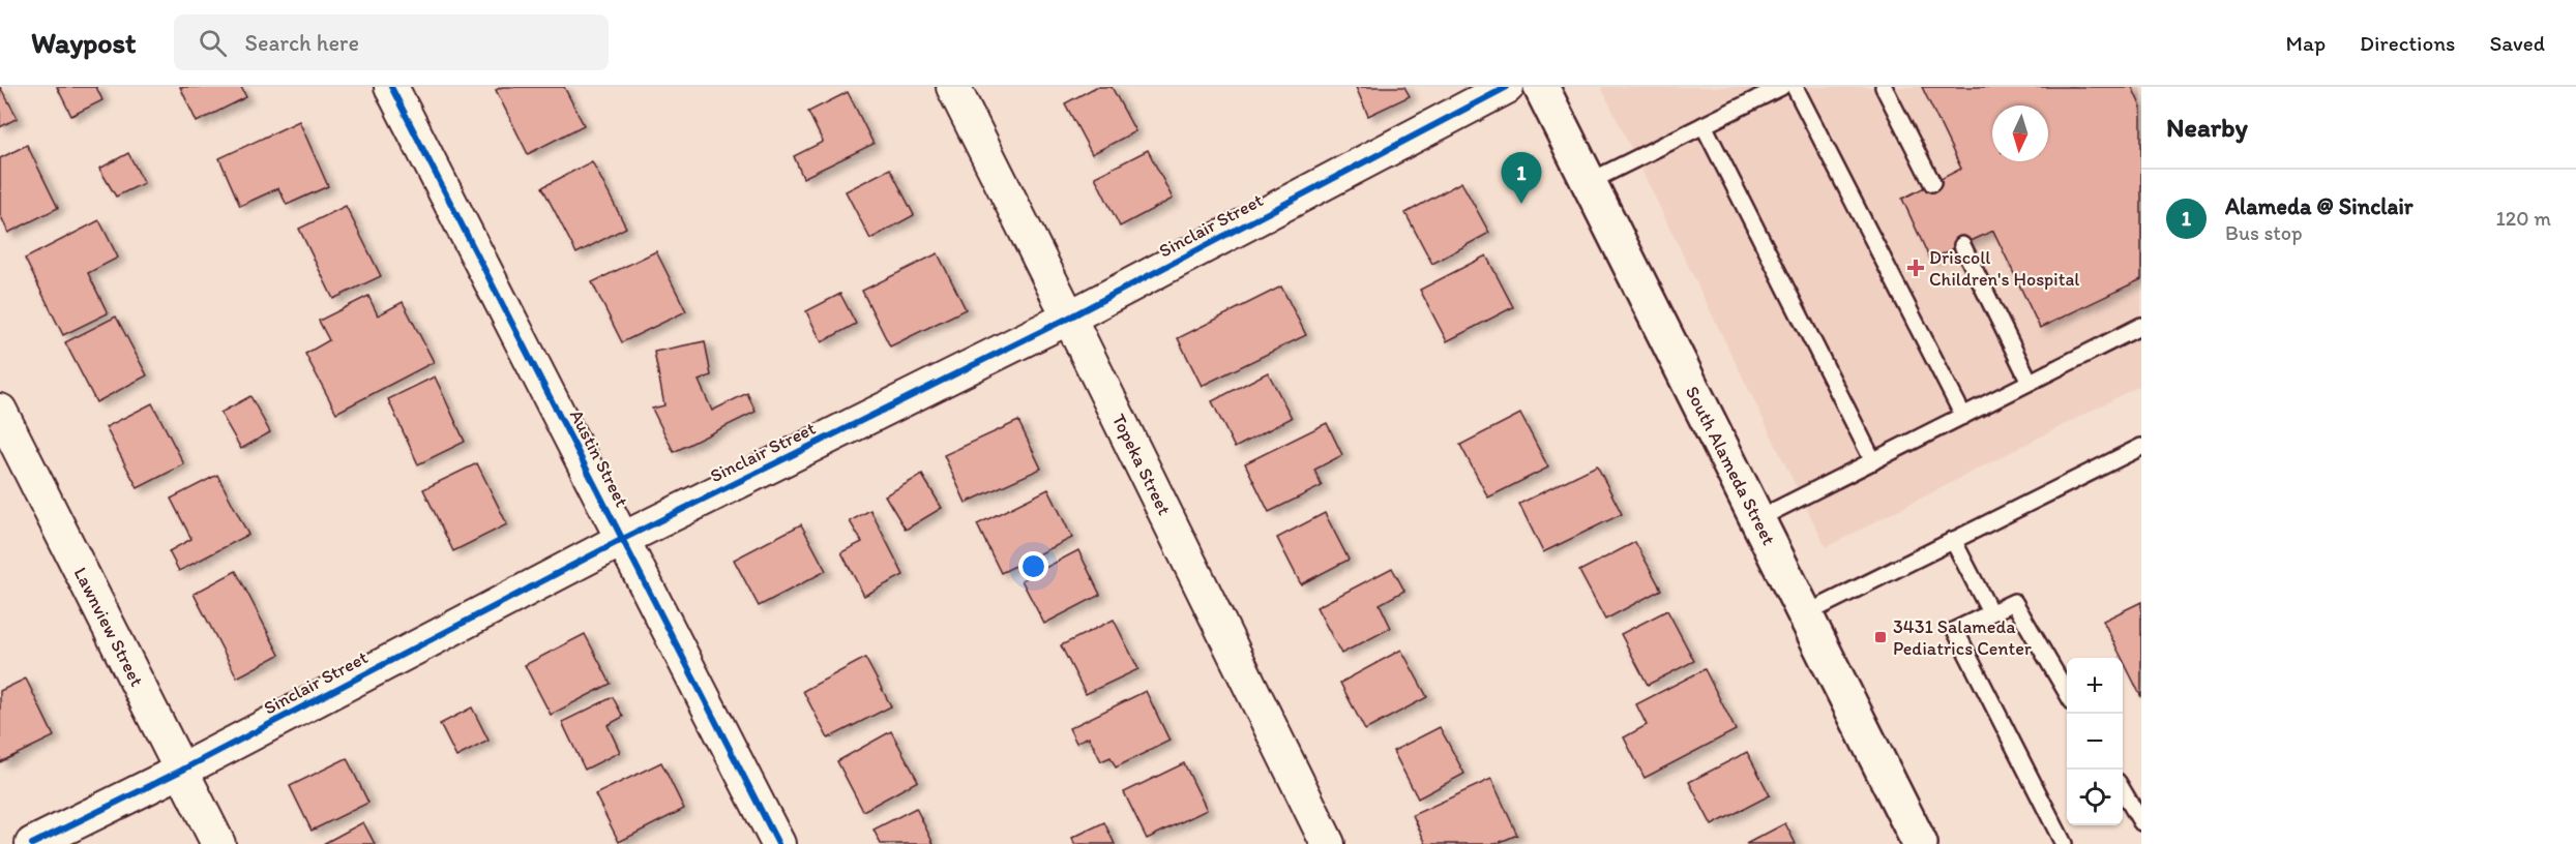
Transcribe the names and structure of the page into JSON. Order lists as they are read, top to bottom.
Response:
{
  "streets": {
    "main road": ["South Alameda Street"],
    "street": [
      "Sinclair Street",
      "Austin Street",
      "Topeka Street",
      "Lawnview Street"
    ]
  },
  "crossings": [
    ["Sinclair Street", "Austin Street"],
    ["Sinclair Street", "Topeka Street"],
    ["Sinclair Street", "Lawnview Street"]
  ],
  "places": {
    "health": ["Driscoll Children's Hospital"],
    "transit": ["3431 Salameda Pediatrics Center"]
  },
  "north": "bottom",
  "page": {
    "header": "Waypost",
    "search": "Search here",
    "nav": ["Map", "Directions", "Saved"],
    "heading": "Nearby",
    "pins": "1",
    "list": [
      {
        "mark": "1",
        "name": "Alameda @ Sinclair",
        "note": "Bus stop",
        "value": "120 m"
      }
    ],
    "map_buttons": ["+", "−"]
  }
}
